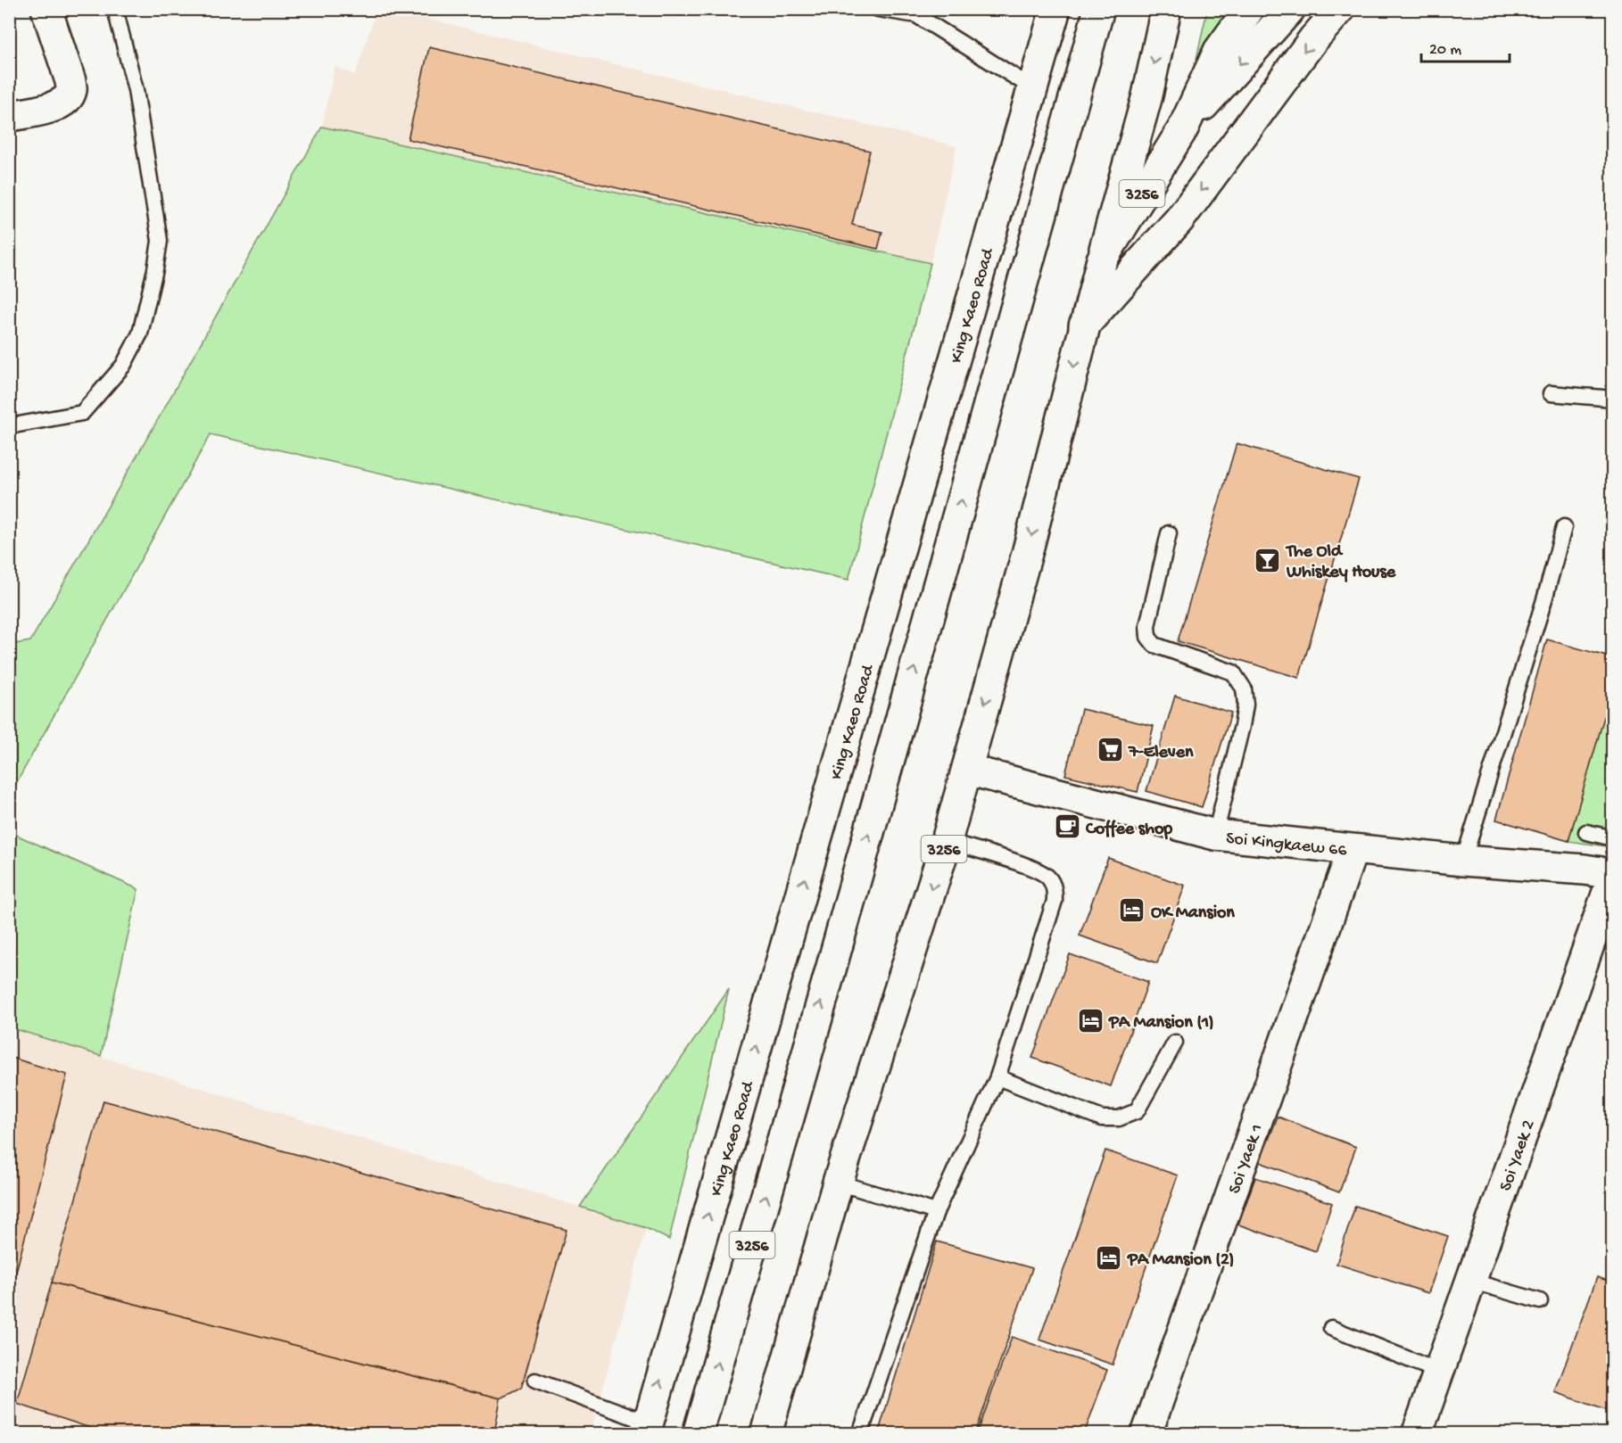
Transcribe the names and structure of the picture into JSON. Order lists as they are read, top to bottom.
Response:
{
  "streets": {
    "main road": [
      "3256",
      "King Kaeo Road",
      "Soi Kingkaew 66",
      "Soi Yaek 2"
    ]
  },
  "crossings": [
    ["3256", "Soi Kingkaew 66"],
    ["Soi Kingkaew 66", "Soi Yaek 2"]
  ],
  "places": {
    "bar": ["The Old Whiskey House"],
    "supermarket": ["7-Eleven"],
    "cafe": ["Coffee shop"],
    "hotel": ["OK Mansion", "PA Mansion (1)", "PA Mansion (2)"]
  },
  "scale_bar": "20 m"
}
